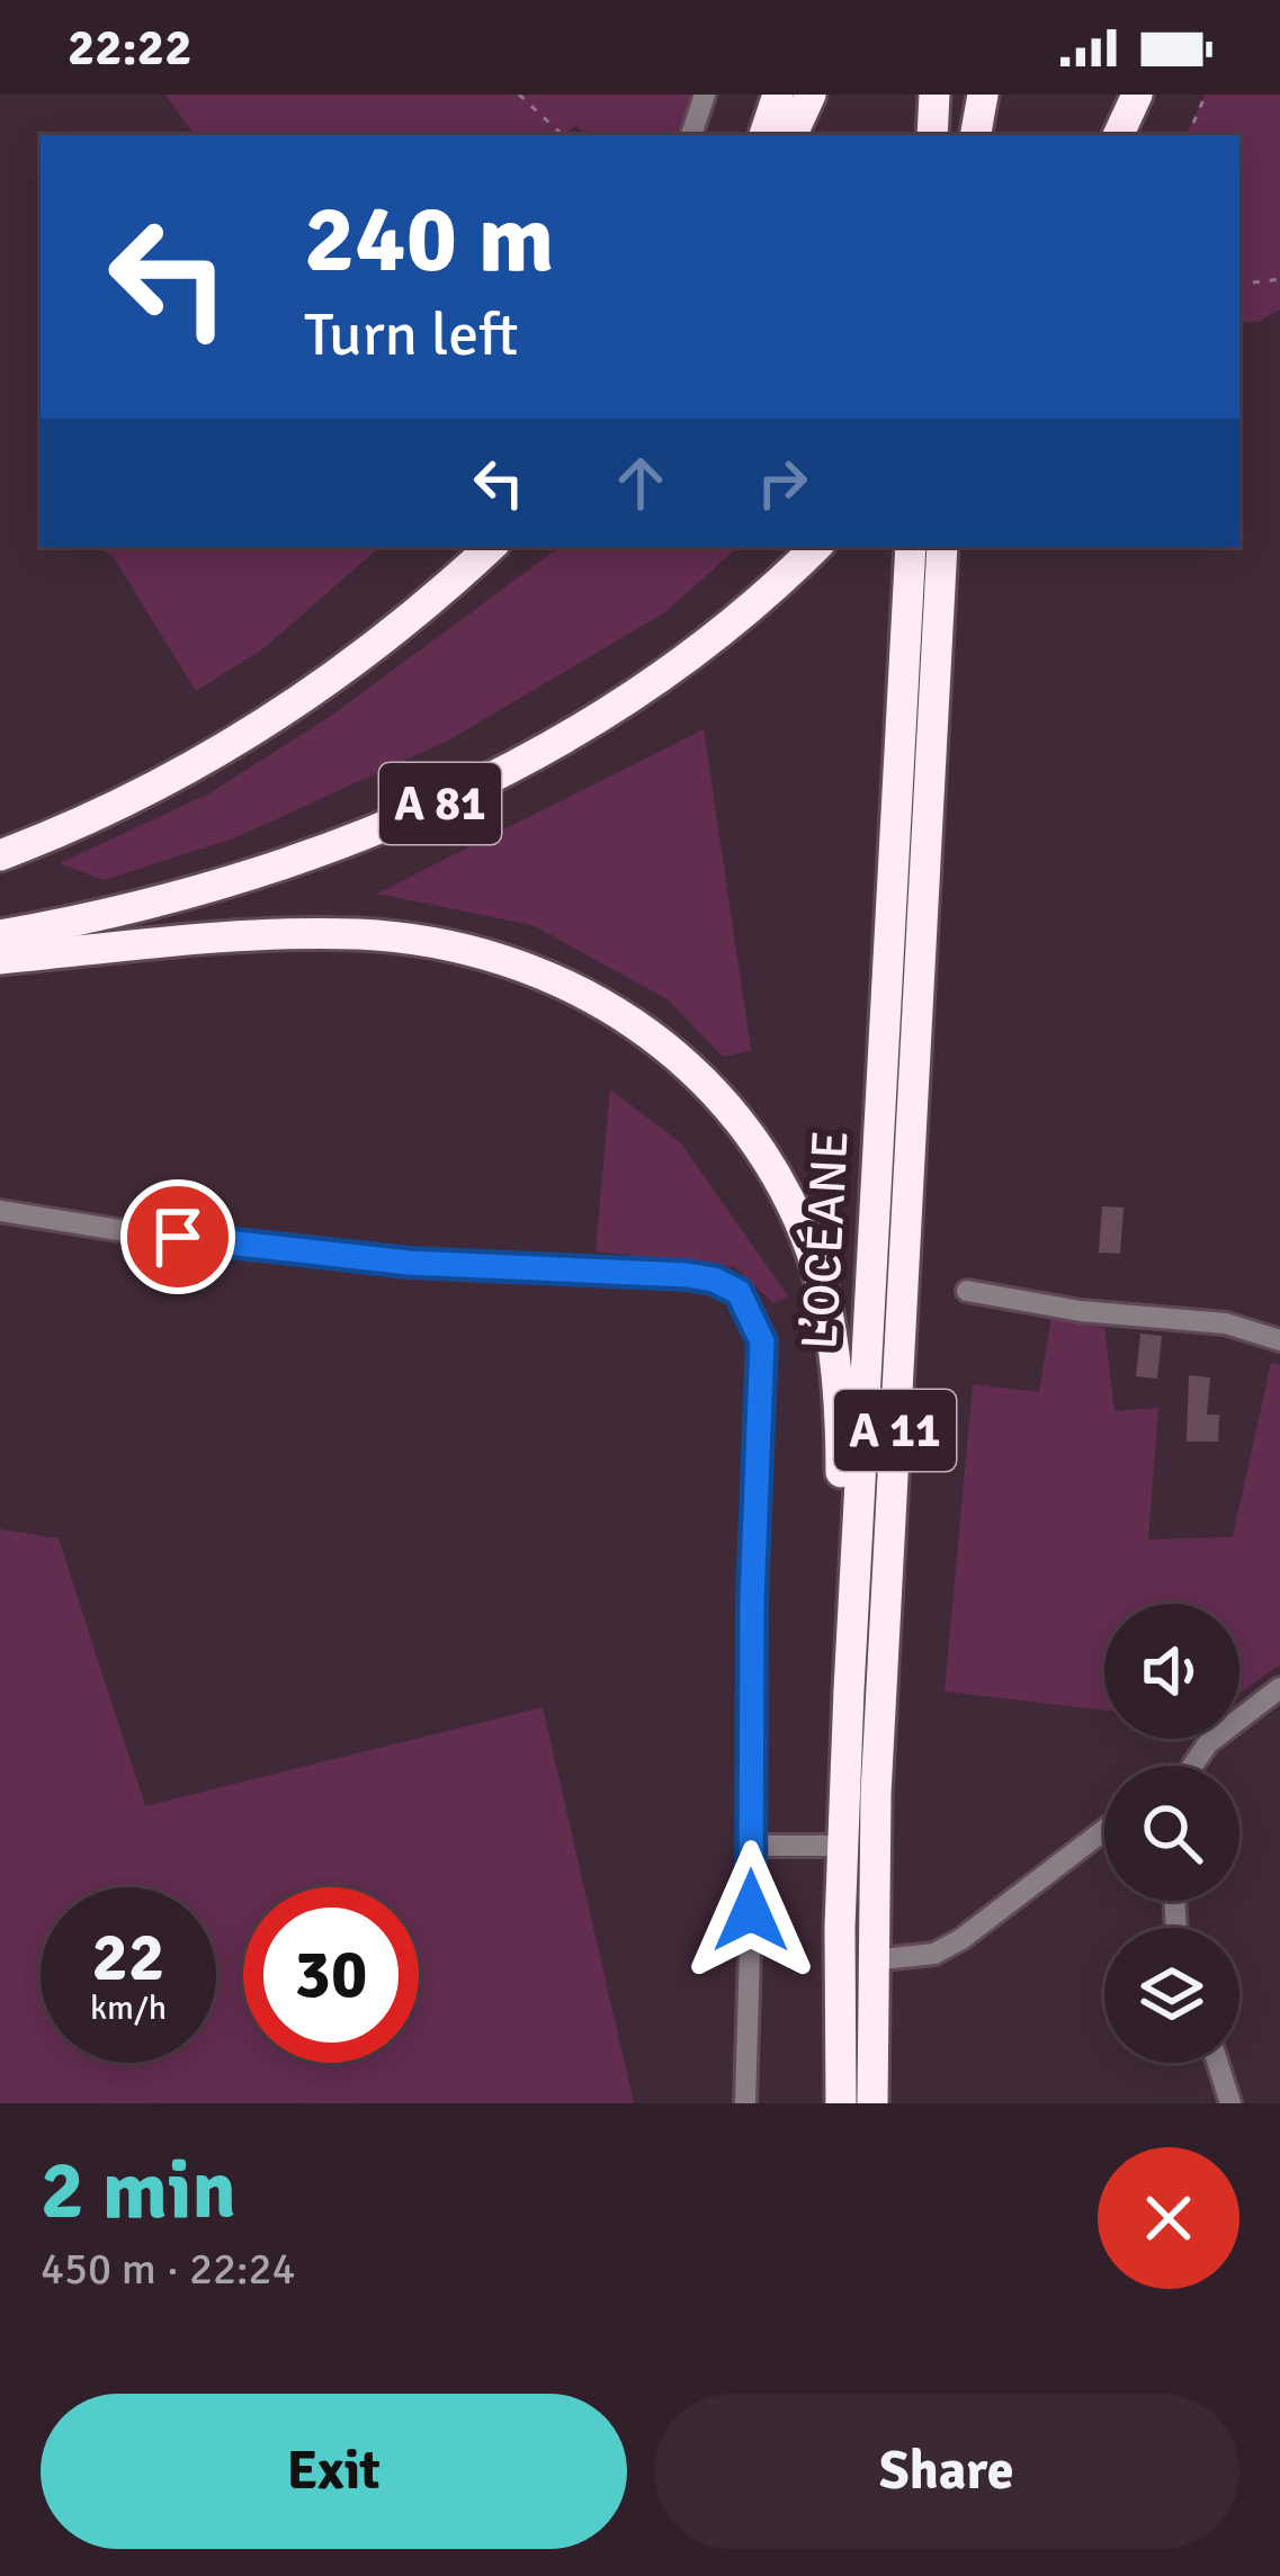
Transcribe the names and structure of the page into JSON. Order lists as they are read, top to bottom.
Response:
{
  "streets": {
    "highway": ["A 81", "L’OCÉANE", "A 11"]
  },
  "page": {
    "status": "22:22",
    "turn": ["240 m", "Turn left"],
    "speed": "22 km/h",
    "limit": "30",
    "heading": ["2 min", "450 m · 22:24"],
    "buttons": ["Exit", "Share"]
  }
}
